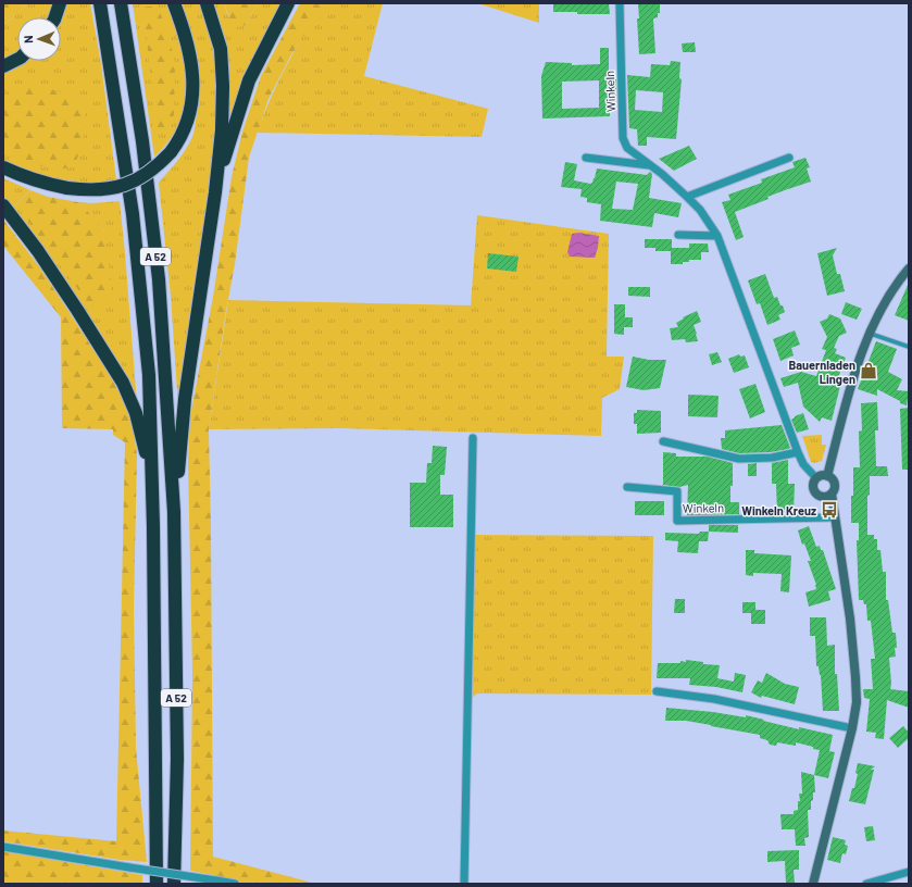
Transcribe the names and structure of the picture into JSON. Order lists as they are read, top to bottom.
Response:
{
  "streets": {
    "highway": ["A 52"],
    "street": ["Winkeln"]
  },
  "places": {
    "shop": ["Bauernladen Lingen"],
    "bus stop": ["Winkeln Kreuz"]
  },
  "north": "left"
}
